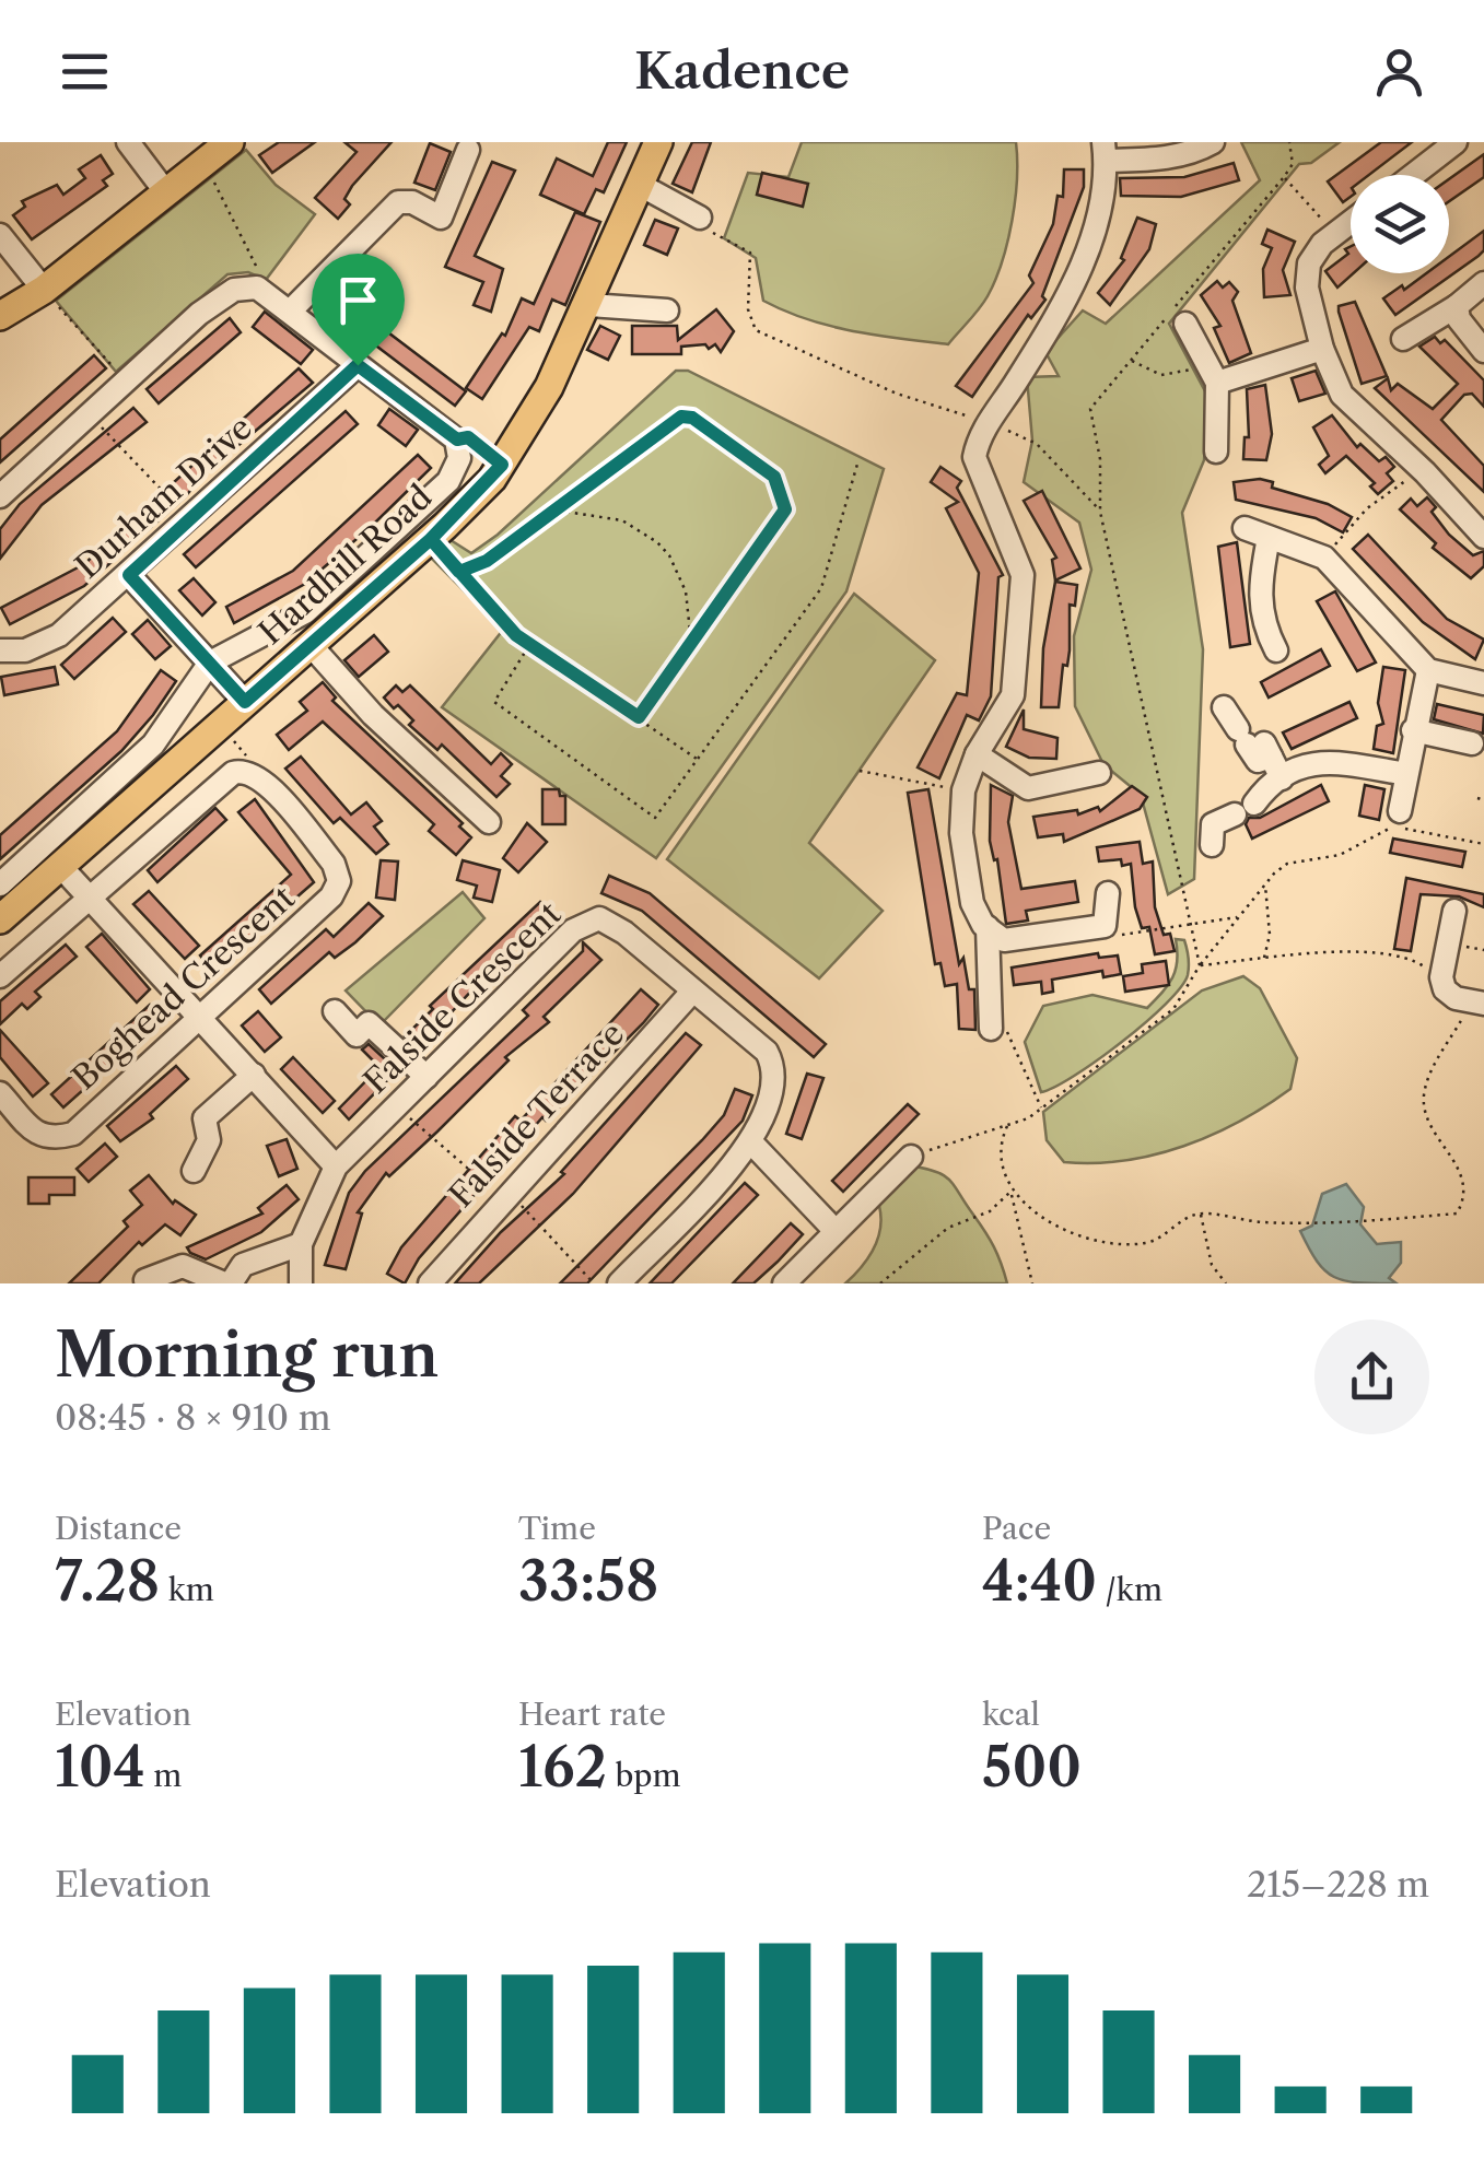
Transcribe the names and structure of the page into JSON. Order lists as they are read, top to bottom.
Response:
{
  "streets": {
    "main road": ["Hardhill Road"],
    "street": [
      "Durham Drive",
      "Boghead Crescent",
      "Falside Crescent",
      "Falside Terrace"
    ]
  },
  "crossings": [
    ["Falside Crescent", "Falside Terrace"]
  ],
  "page": {
    "header": "Kadence",
    "heading": ["Morning run", "08:45 · 8 × 910 m"],
    "stats": [
      ["Distance", "7.28 km"],
      ["Time", "33:58"],
      ["Pace", "4:40 /km"],
      ["Elevation", "104 m"],
      ["Heart rate", "162 bpm"],
      ["kcal", "500"]
    ],
    "chart": ["Elevation", "215–228 m"]
  }
}
